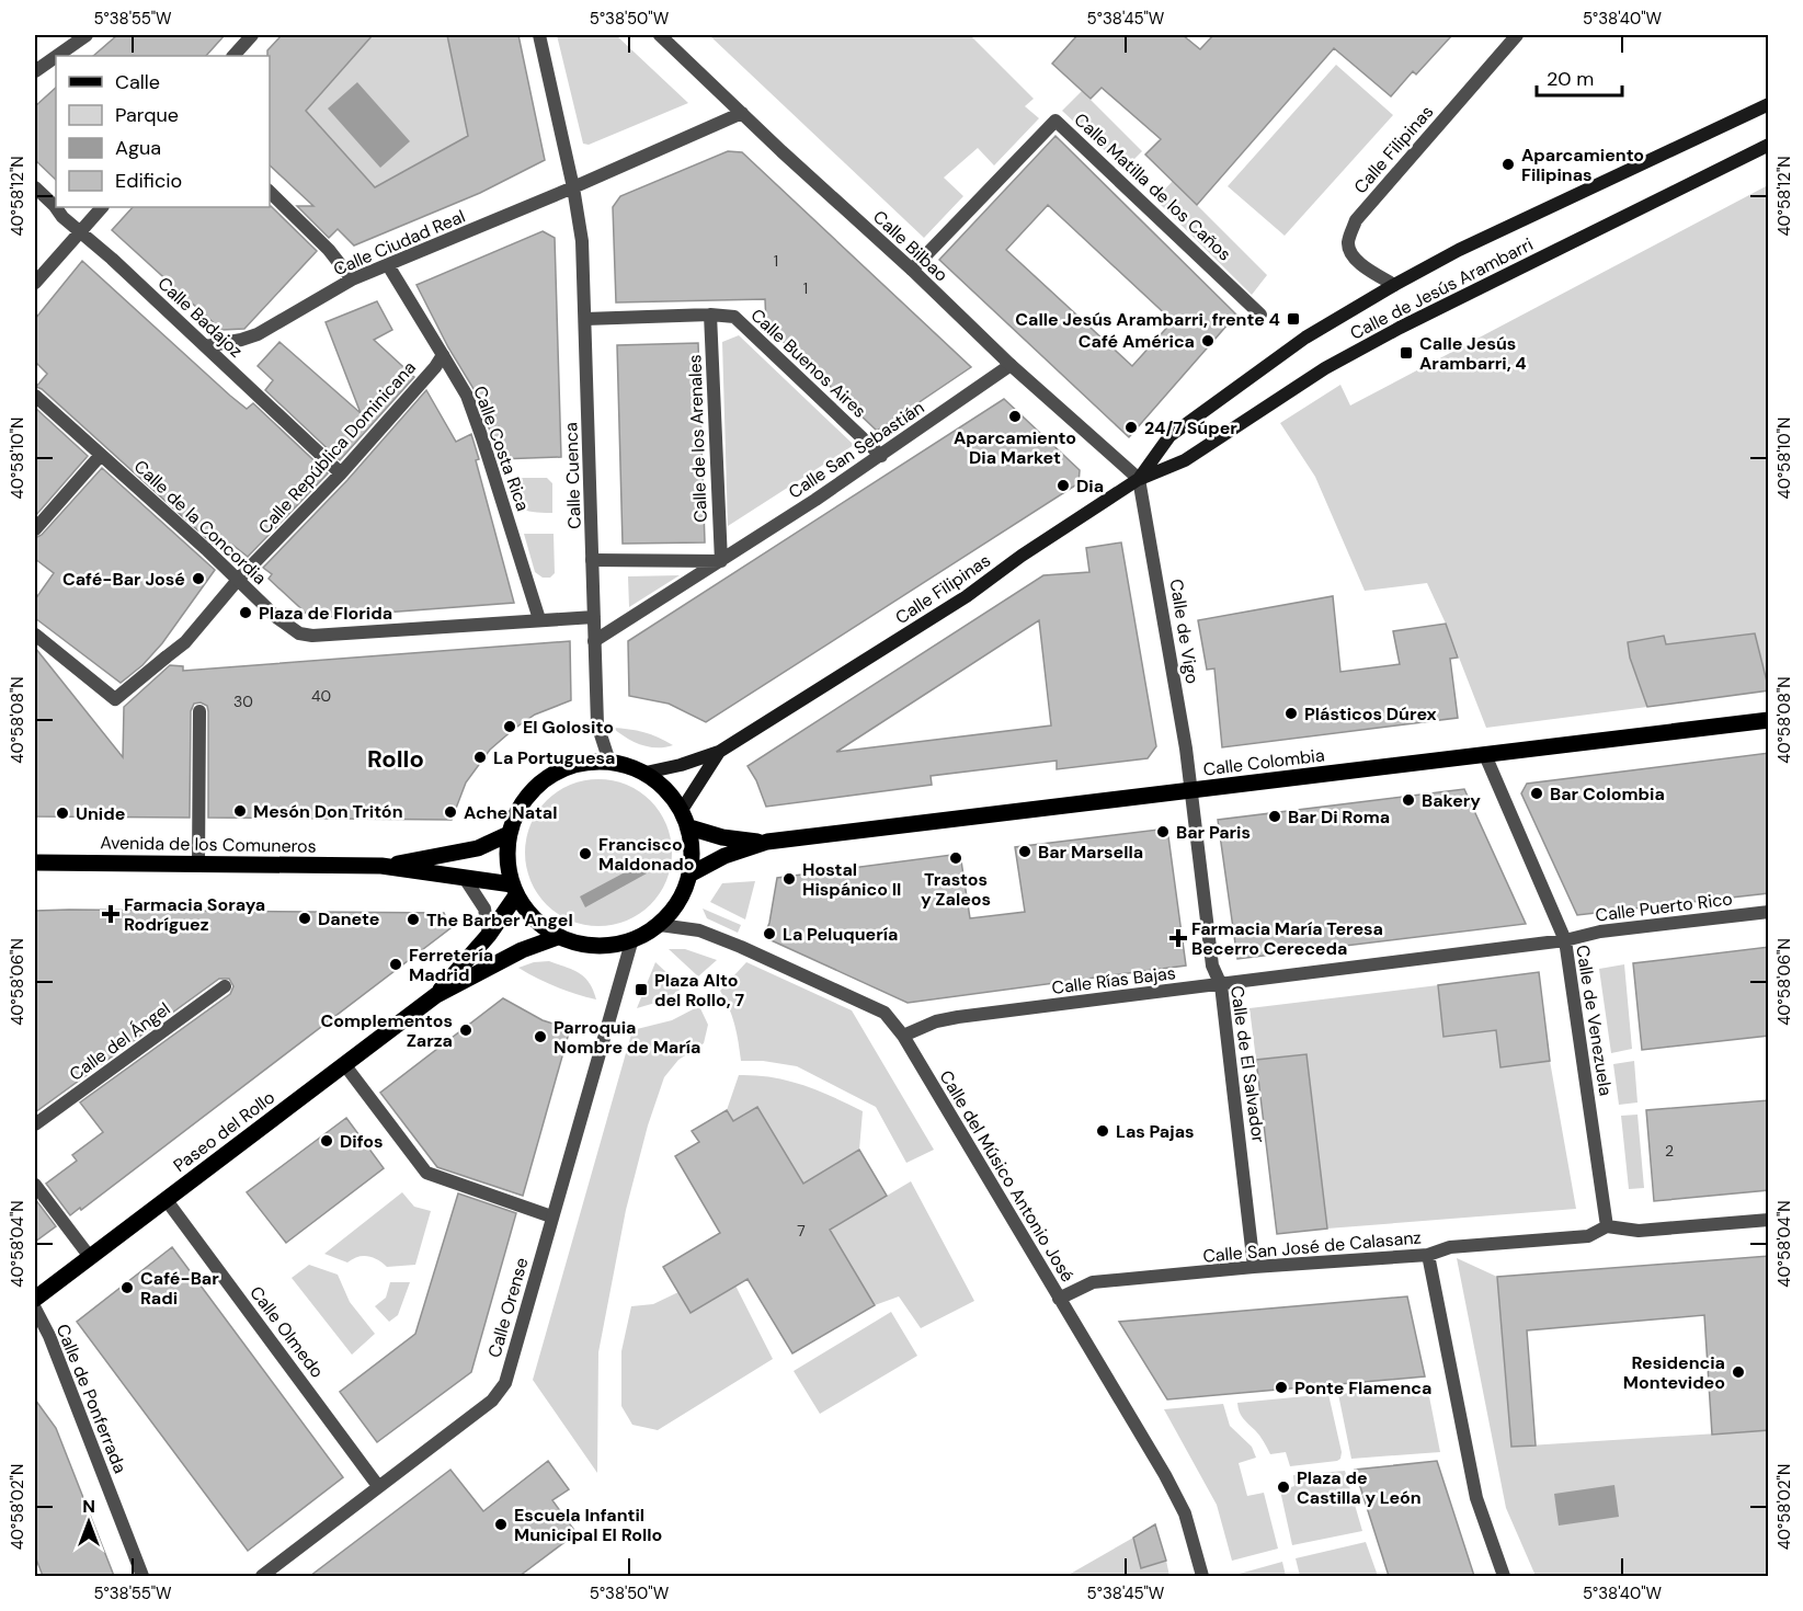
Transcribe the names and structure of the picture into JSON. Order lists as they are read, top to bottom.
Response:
{
  "streets": {
    "main road": [
      "Calle Filipinas",
      "Calle de Jesús Arambarri",
      "Calle Colombia",
      "Avenida de los Comuneros",
      "Paseo del Rollo"
    ],
    "street": [
      "Calle Matilla de los Caños",
      "Calle Ciudad Real",
      "Calle Bilbao",
      "Calle Badajoz",
      "Calle Buenos Aires",
      "Calle de los Arenales",
      "Calle República Dominicana",
      "Calle Costa Rica",
      "Calle San Sebastián",
      "Calle Cuenca",
      "Calle de la Concordia",
      "Calle de Vigo",
      "Calle Puerto Rico",
      "Calle Rías Bajas",
      "Calle de Venezuela",
      "Calle del Ángel",
      "Calle de El Salvador",
      "Calle del Músico Antonio José",
      "Calle San José de Calasanz",
      "Calle Orense",
      "Calle Olmedo",
      "Calle de Ponferrada"
    ]
  },
  "crossings": [
    ["Calle Filipinas", "Calle Bilbao"],
    ["Calle Filipinas", "Calle de Jesús Arambarri"],
    ["Calle Filipinas", "Calle Cuenca"],
    ["Calle Filipinas", "Calle de Vigo"],
    ["Calle Filipinas", "Calle Colombia"],
    ["Calle Filipinas", "Avenida de los Comuneros"],
    ["Calle Filipinas", "Paseo del Rollo"],
    ["Calle Filipinas", "Calle del Músico Antonio José"],
    ["Calle Filipinas", "Calle Orense"],
    ["Calle Matilla de los Caños", "Calle Bilbao"],
    ["Calle Ciudad Real", "Calle Bilbao"],
    ["Calle Ciudad Real", "Calle Badajoz"],
    ["Calle Ciudad Real", "Calle Costa Rica"],
    ["Calle Ciudad Real", "Calle Cuenca"],
    ["Calle Bilbao", "Calle de Jesús Arambarri"],
    ["Calle Bilbao", "Calle San Sebastián"],
    ["Calle Bilbao", "Calle de Vigo"],
    ["Calle de Jesús Arambarri", "Calle de Vigo"],
    ["Calle Badajoz", "Calle República Dominicana"],
    ["Calle Buenos Aires", "Calle de los Arenales"],
    ["Calle Buenos Aires", "Calle San Sebastián"],
    ["Calle Buenos Aires", "Calle Cuenca"],
    ["Calle de los Arenales", "Calle San Sebastián"],
    ["Calle República Dominicana", "Calle Costa Rica"],
    ["Calle República Dominicana", "Calle de la Concordia"],
    ["Calle Costa Rica", "Calle de la Concordia"],
    ["Calle San Sebastián", "Calle Cuenca"],
    ["Calle Cuenca", "Calle de la Concordia"],
    ["Calle Cuenca", "Calle Colombia"],
    ["Calle Cuenca", "Avenida de los Comuneros"],
    ["Calle Cuenca", "Paseo del Rollo"],
    ["Calle Cuenca", "Calle del Músico Antonio José"],
    ["Calle Cuenca", "Calle Orense"],
    ["Calle de Vigo", "Calle Colombia"],
    ["Calle de Vigo", "Calle de El Salvador"],
    ["Calle Colombia", "Avenida de los Comuneros"],
    ["Calle Colombia", "Calle de Venezuela"],
    ["Calle Colombia", "Calle de El Salvador"],
    ["Calle Colombia", "Paseo del Rollo"],
    ["Calle Colombia", "Calle del Músico Antonio José"],
    ["Calle Colombia", "Calle Orense"],
    ["Avenida de los Comuneros", "Paseo del Rollo"],
    ["Avenida de los Comuneros", "Calle del Músico Antonio José"],
    ["Avenida de los Comuneros", "Calle Orense"],
    ["Calle Puerto Rico", "Calle Rías Bajas"],
    ["Calle Puerto Rico", "Calle de Venezuela"],
    ["Calle Rías Bajas", "Calle de Venezuela"],
    ["Calle Rías Bajas", "Calle de El Salvador"],
    ["Calle Rías Bajas", "Calle del Músico Antonio José"],
    ["Calle de Venezuela", "Calle San José de Calasanz"],
    ["Calle de El Salvador", "Calle San José de Calasanz"],
    ["Paseo del Rollo", "Calle del Músico Antonio José"],
    ["Paseo del Rollo", "Calle Orense"],
    ["Paseo del Rollo", "Calle Olmedo"],
    ["Calle del Músico Antonio José", "Calle San José de Calasanz"],
    ["Calle del Músico Antonio José", "Calle Orense"],
    ["Calle Orense", "Calle Olmedo"]
  ],
  "districts": ["Rollo"],
  "places": {
    "other": [
      "Aparcamiento Filipinas",
      "Café América",
      "Aparcamiento Dia Market",
      "24/7 Súper",
      "Dia",
      "Café-Bar José",
      "Plaza de Florida",
      "Plásticos Dúrex",
      "El Golosito",
      "La Portuguesa",
      "Bar Colombia",
      "Bakery",
      "Mesón Don Tritón",
      "Ache Natal",
      "Unide",
      "Bar Di Roma",
      "Bar Paris",
      "Bar Marsella",
      "Francisco Maldonado",
      "Trastos y Zaleos",
      "Hostal Hispánico II",
      "Danete",
      "The Barber Angel",
      "La Peluquería",
      "Ferretería Madrid",
      "Complementos Zarza",
      "Parroquia Nombre de María",
      "Las Pajas",
      "Difos",
      "Café-Bar Radi",
      "Residencia Montevideo",
      "Ponte Flamenca",
      "Plaza de Castilla y León",
      "Escuela Infantil Municipal El Rollo"
    ],
    "transit": ["Calle Jesús Arambarri, frente 4", "Calle Jesús Arambarri, 4", "Plaza Alto del Rollo, 7"],
    "health": ["Farmacia Soraya Rodríguez", "Farmacia María Teresa Becerro Cereceda"]
  },
  "house_numbers": [
    "1",
    "1",
    "40",
    "30",
    "2",
    "7"
  ],
  "legend": [
    "Calle",
    "Parque",
    "Agua",
    "Edificio"
  ],
  "scale_bar": "20 m",
  "north": "top",
  "coordinates": [
    "5°38'55\"W",
    "5°38'50\"W",
    "5°38'45\"W",
    "5°38'40\"W",
    "40°58'12\"N",
    "40°58'10\"N",
    "40°58'08\"N",
    "40°58'06\"N",
    "40°58'04\"N",
    "40°58'02\"N"
  ]
}
